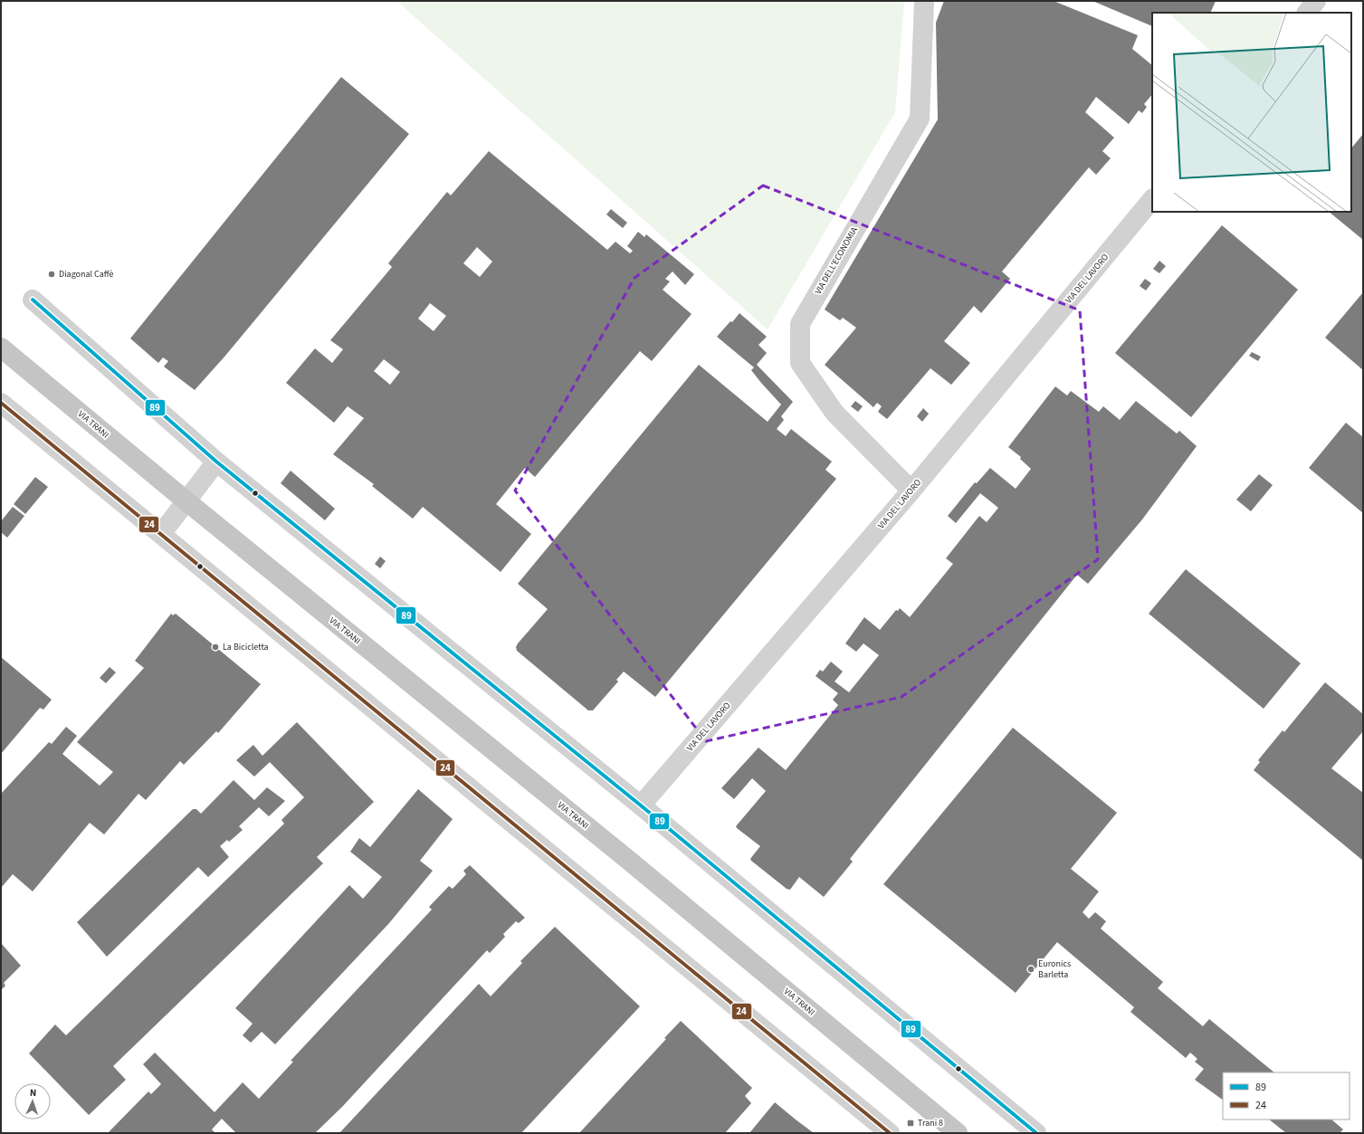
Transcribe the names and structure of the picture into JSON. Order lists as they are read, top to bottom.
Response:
{
  "streets": {
    "main road": ["VIA TRANI"],
    "street": ["VIA DELL'ECONOMIA", "VIA DEL LAVORO"]
  },
  "crossings": [
    ["VIA DELL'ECONOMIA", "VIA DEL LAVORO"]
  ],
  "places": {
    "other": ["Diagonal Caffè", "La Bicicletta", "Euronics Barletta"],
    "transit": ["Trani 8"]
  },
  "lines": ["transit line 89", "transit line 24"],
  "legend": ["89", "24"],
  "north": "top"
}
